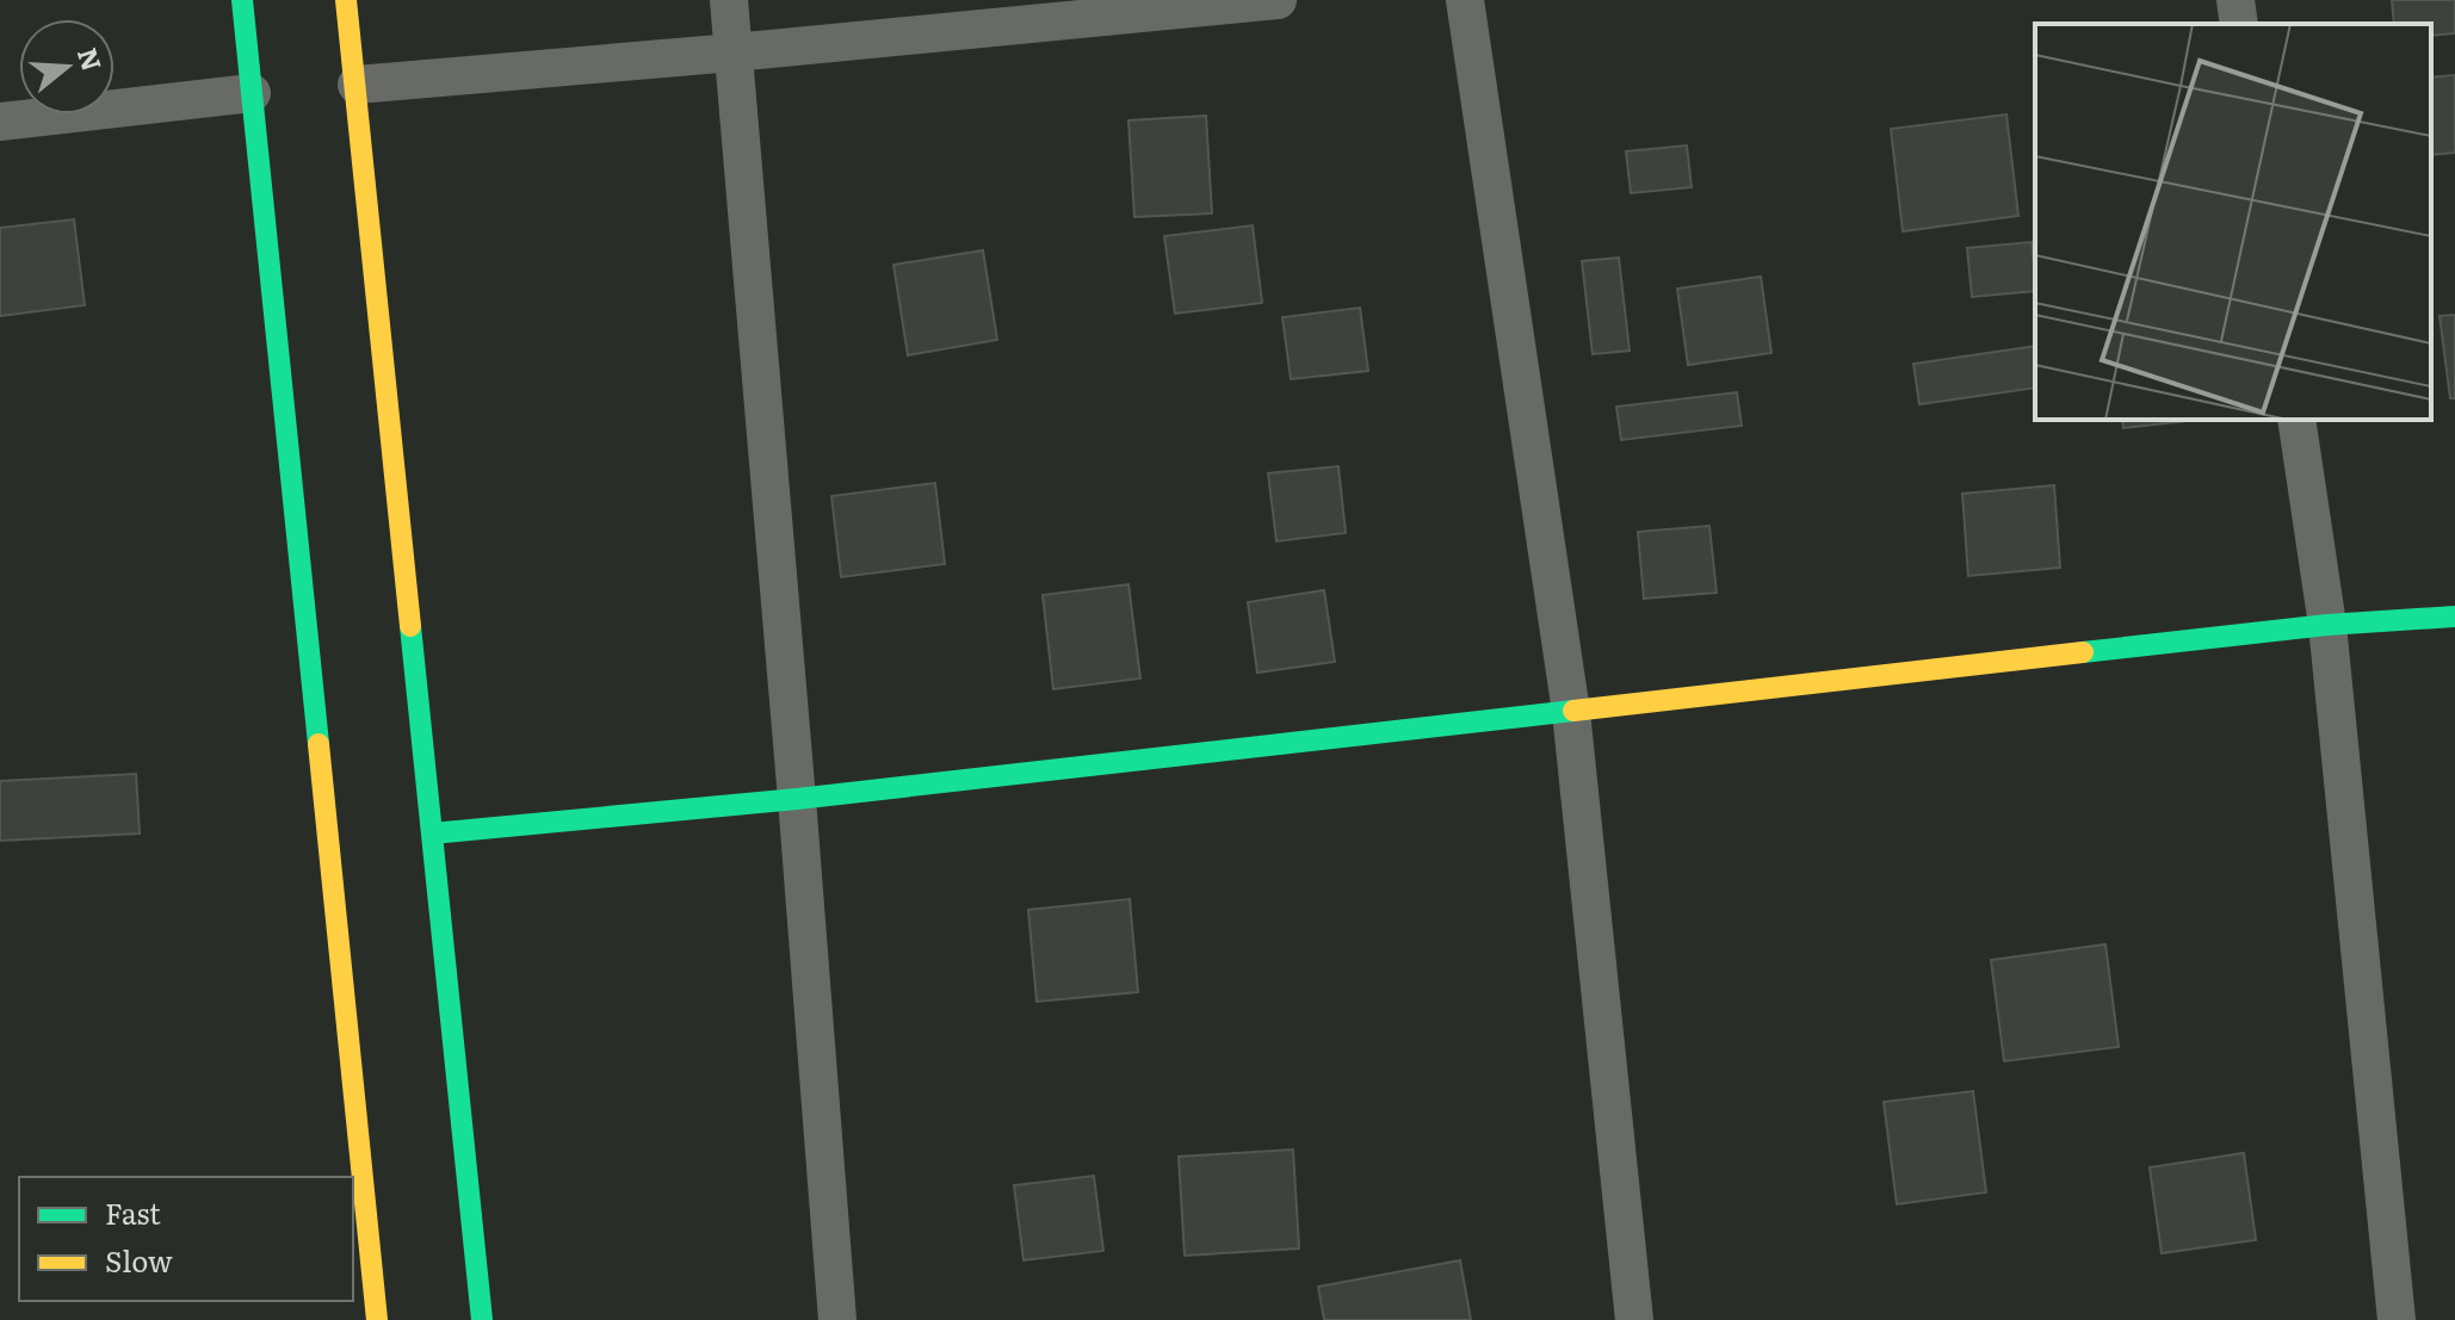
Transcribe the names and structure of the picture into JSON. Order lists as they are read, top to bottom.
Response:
{
  "legend": ["Fast", "Slow"],
  "north": "right"
}
